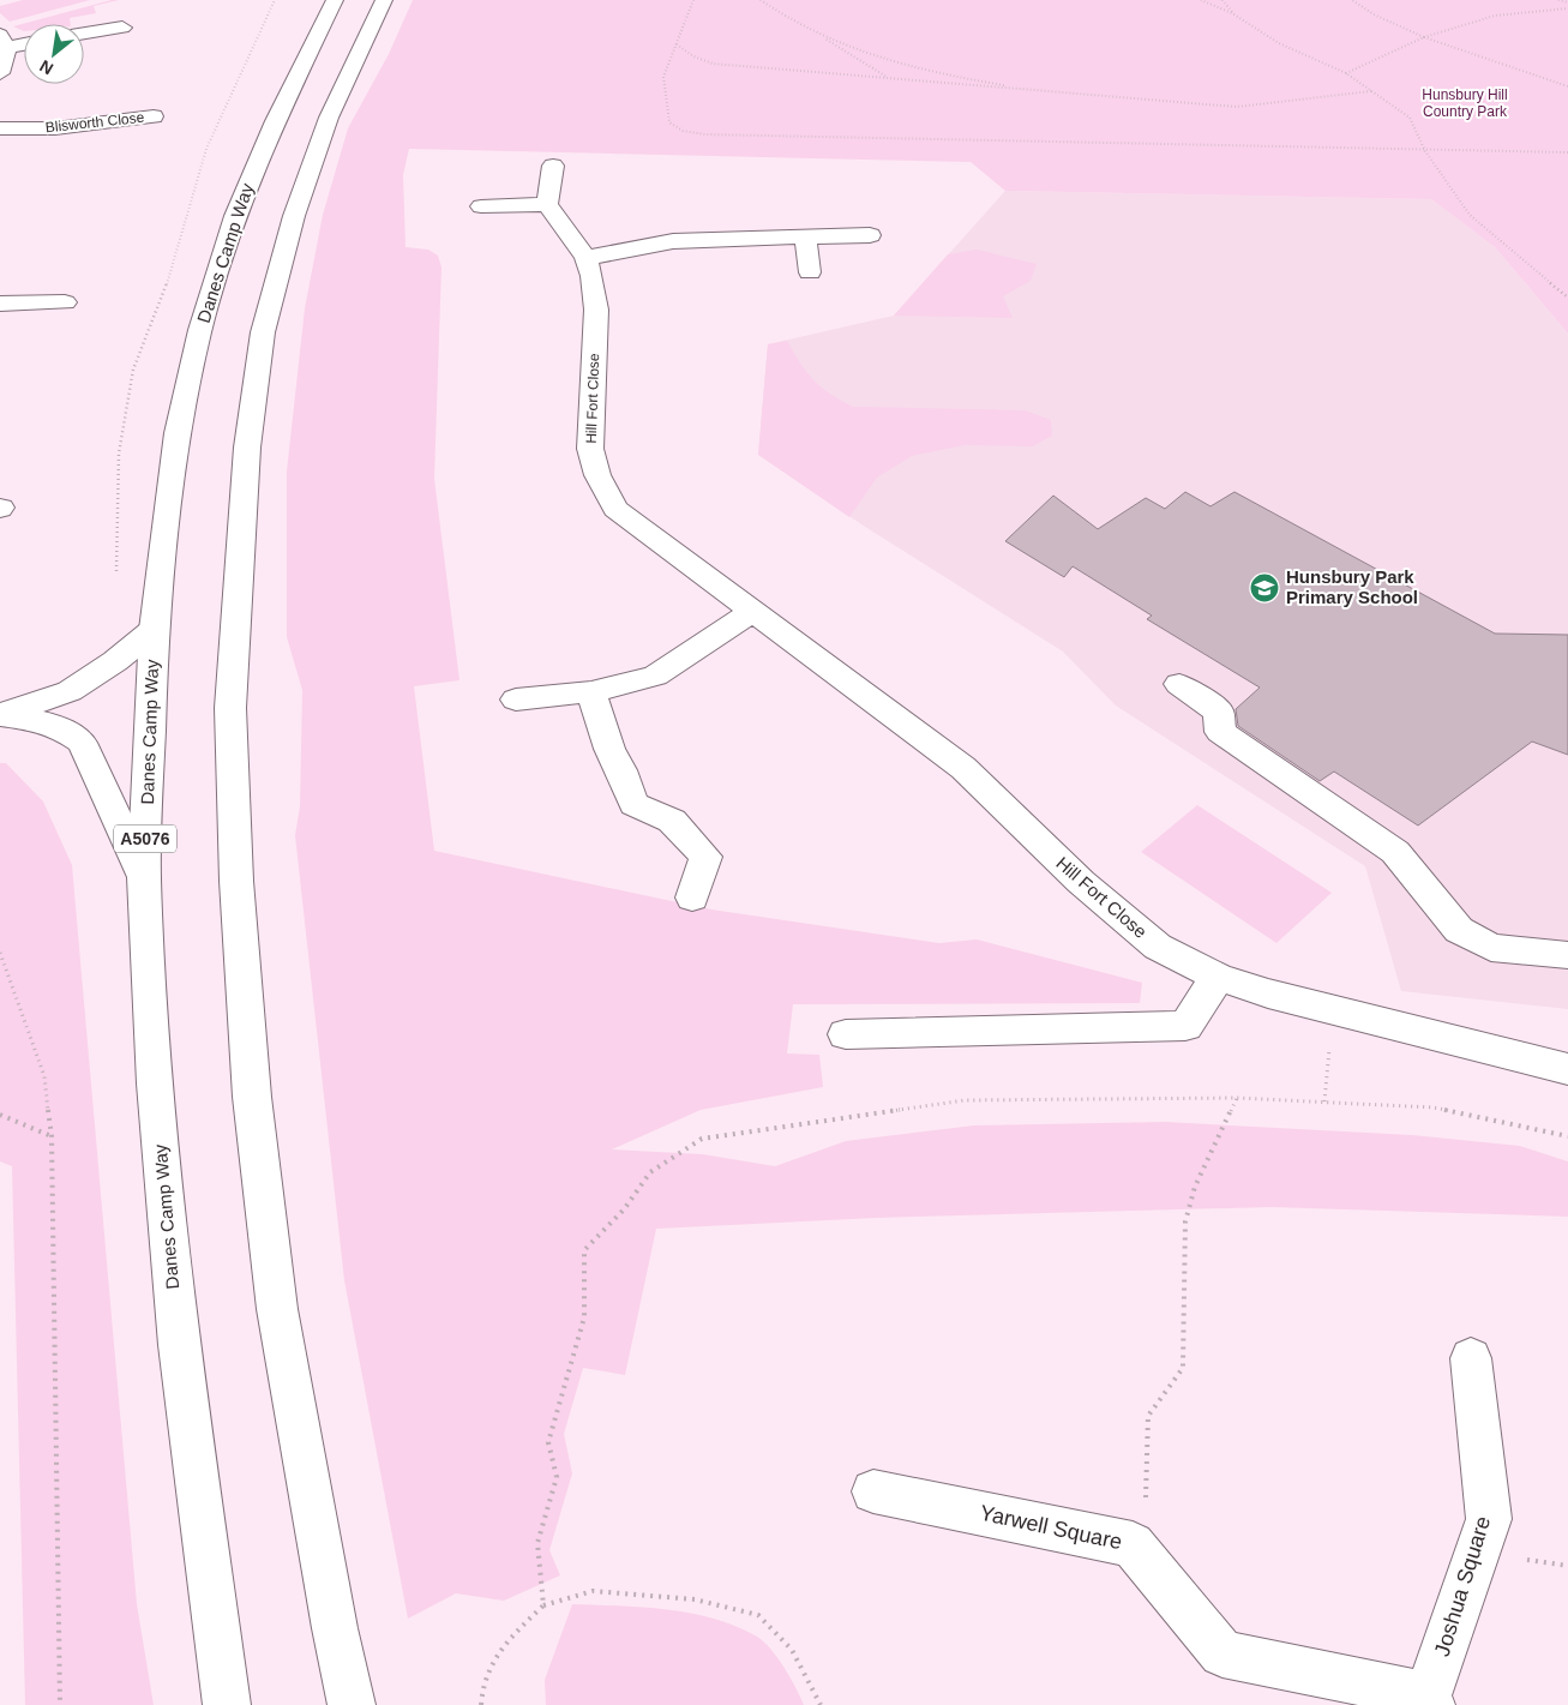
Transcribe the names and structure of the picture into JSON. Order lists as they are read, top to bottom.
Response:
{
  "streets": {
    "main road": [
      "Blisworth Close",
      "Danes Camp Way",
      "Hill Fort Close",
      "A5076",
      "Yarwell Square",
      "Joshua Square"
    ]
  },
  "crossings": [
    ["Yarwell Square", "Joshua Square"]
  ],
  "parks": ["Hunsbury Hill Country Park"],
  "places": {
    "school or university": ["Hunsbury Park Primary School"]
  },
  "north": "bottom left"
}
